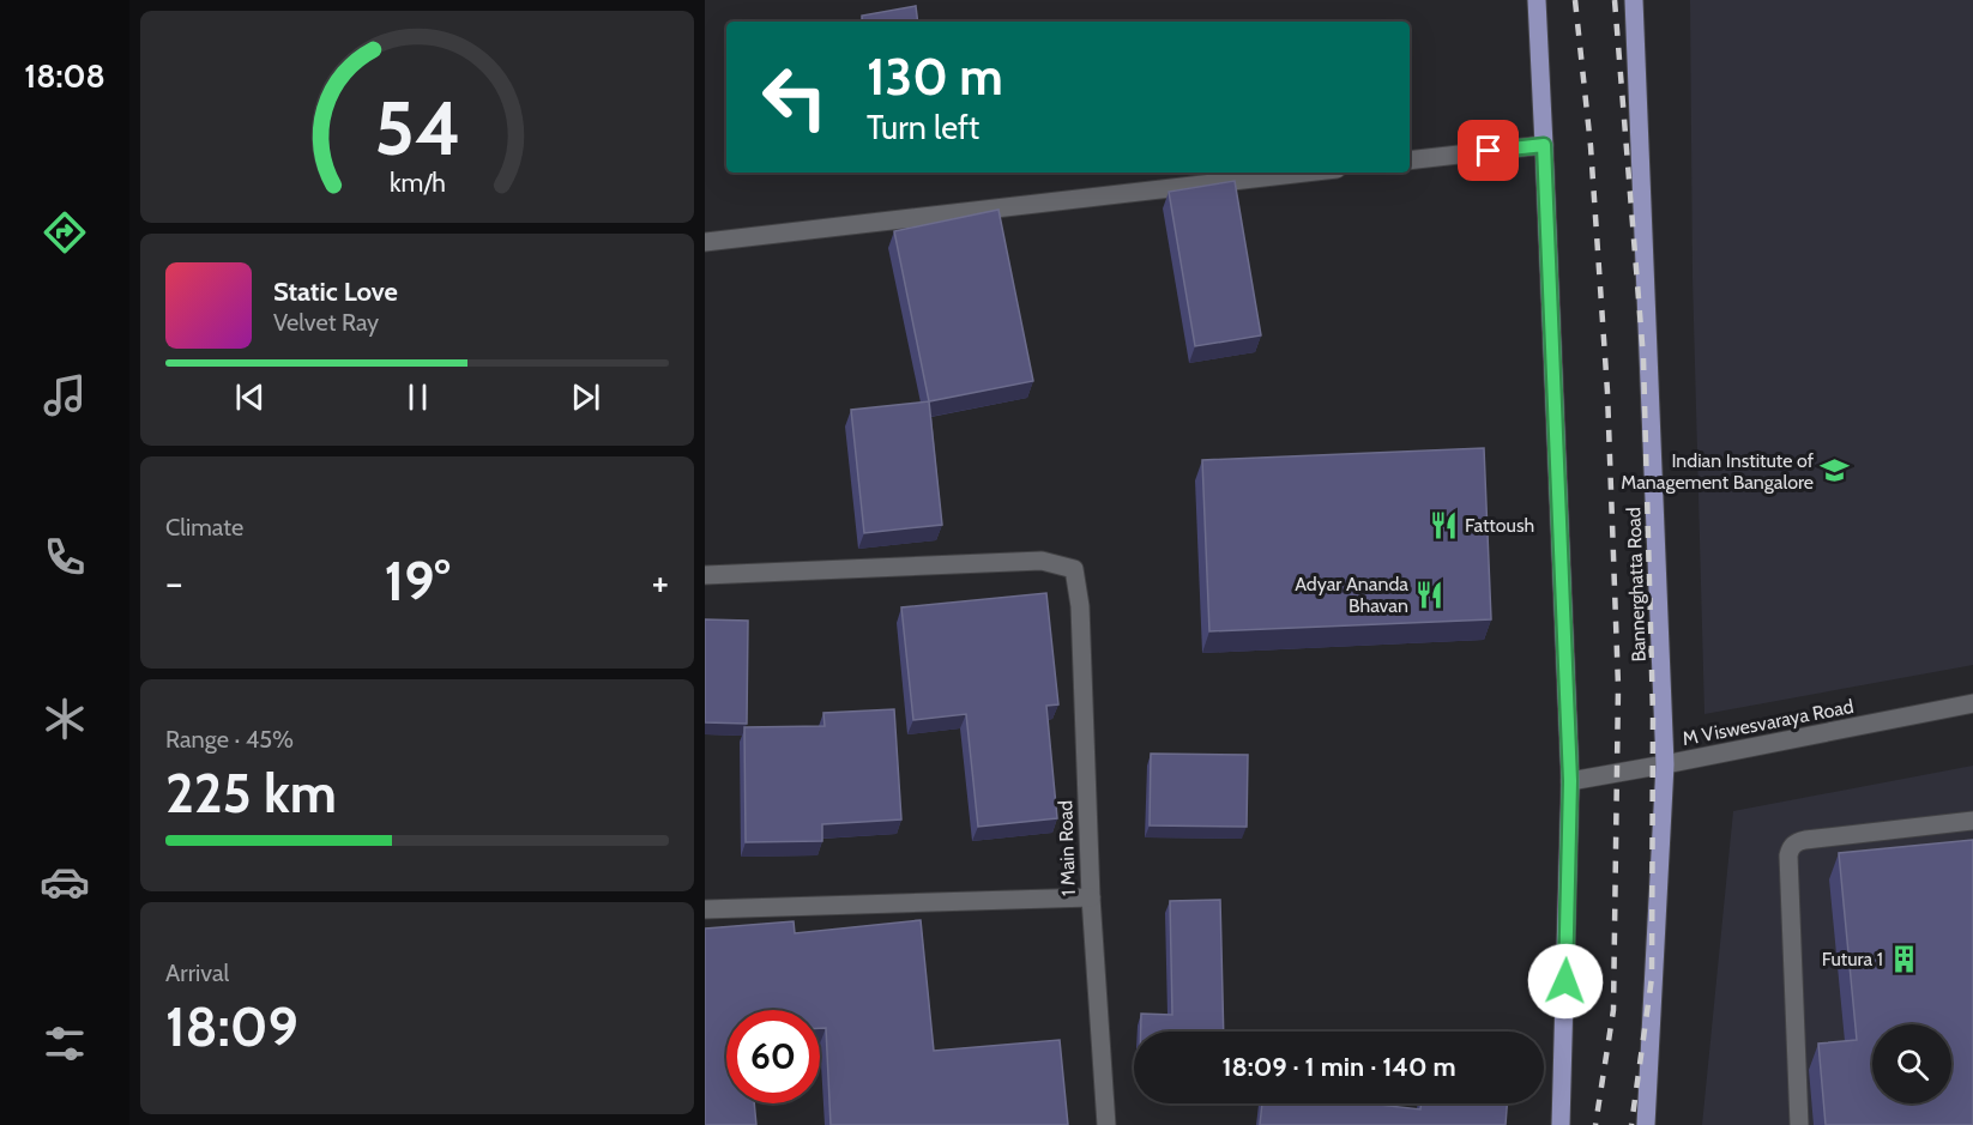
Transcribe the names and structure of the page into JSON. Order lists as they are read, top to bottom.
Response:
{
  "streets": {
    "main road": ["Bannerghatta Road"],
    "street": ["M Viswesvaraya Road", "1 Main Road"]
  },
  "crossings": [
    ["Bannerghatta Road", "M Viswesvaraya Road"]
  ],
  "places": {
    "school or university": ["Indian Institute of Management Bangalore"],
    "restaurant": ["Fattoush", "Adyar Ananda Bhavan"],
    "building": ["Futura 1"]
  },
  "page": {
    "tabs": "18:08",
    "turn": ["130 m", "Turn left"],
    "song": ["Static Love", "Velvet Ray"],
    "tile": [
      "Climate",
      ["Range · 45%", "225 km"],
      ["Arrival", "18:09"]
    ],
    "heat": ["−", "19°", "+"],
    "limit": "60",
    "trip": "18:09 · 1 min · 140 m",
    "gauge": ["54", "km/h"]
  }
}
